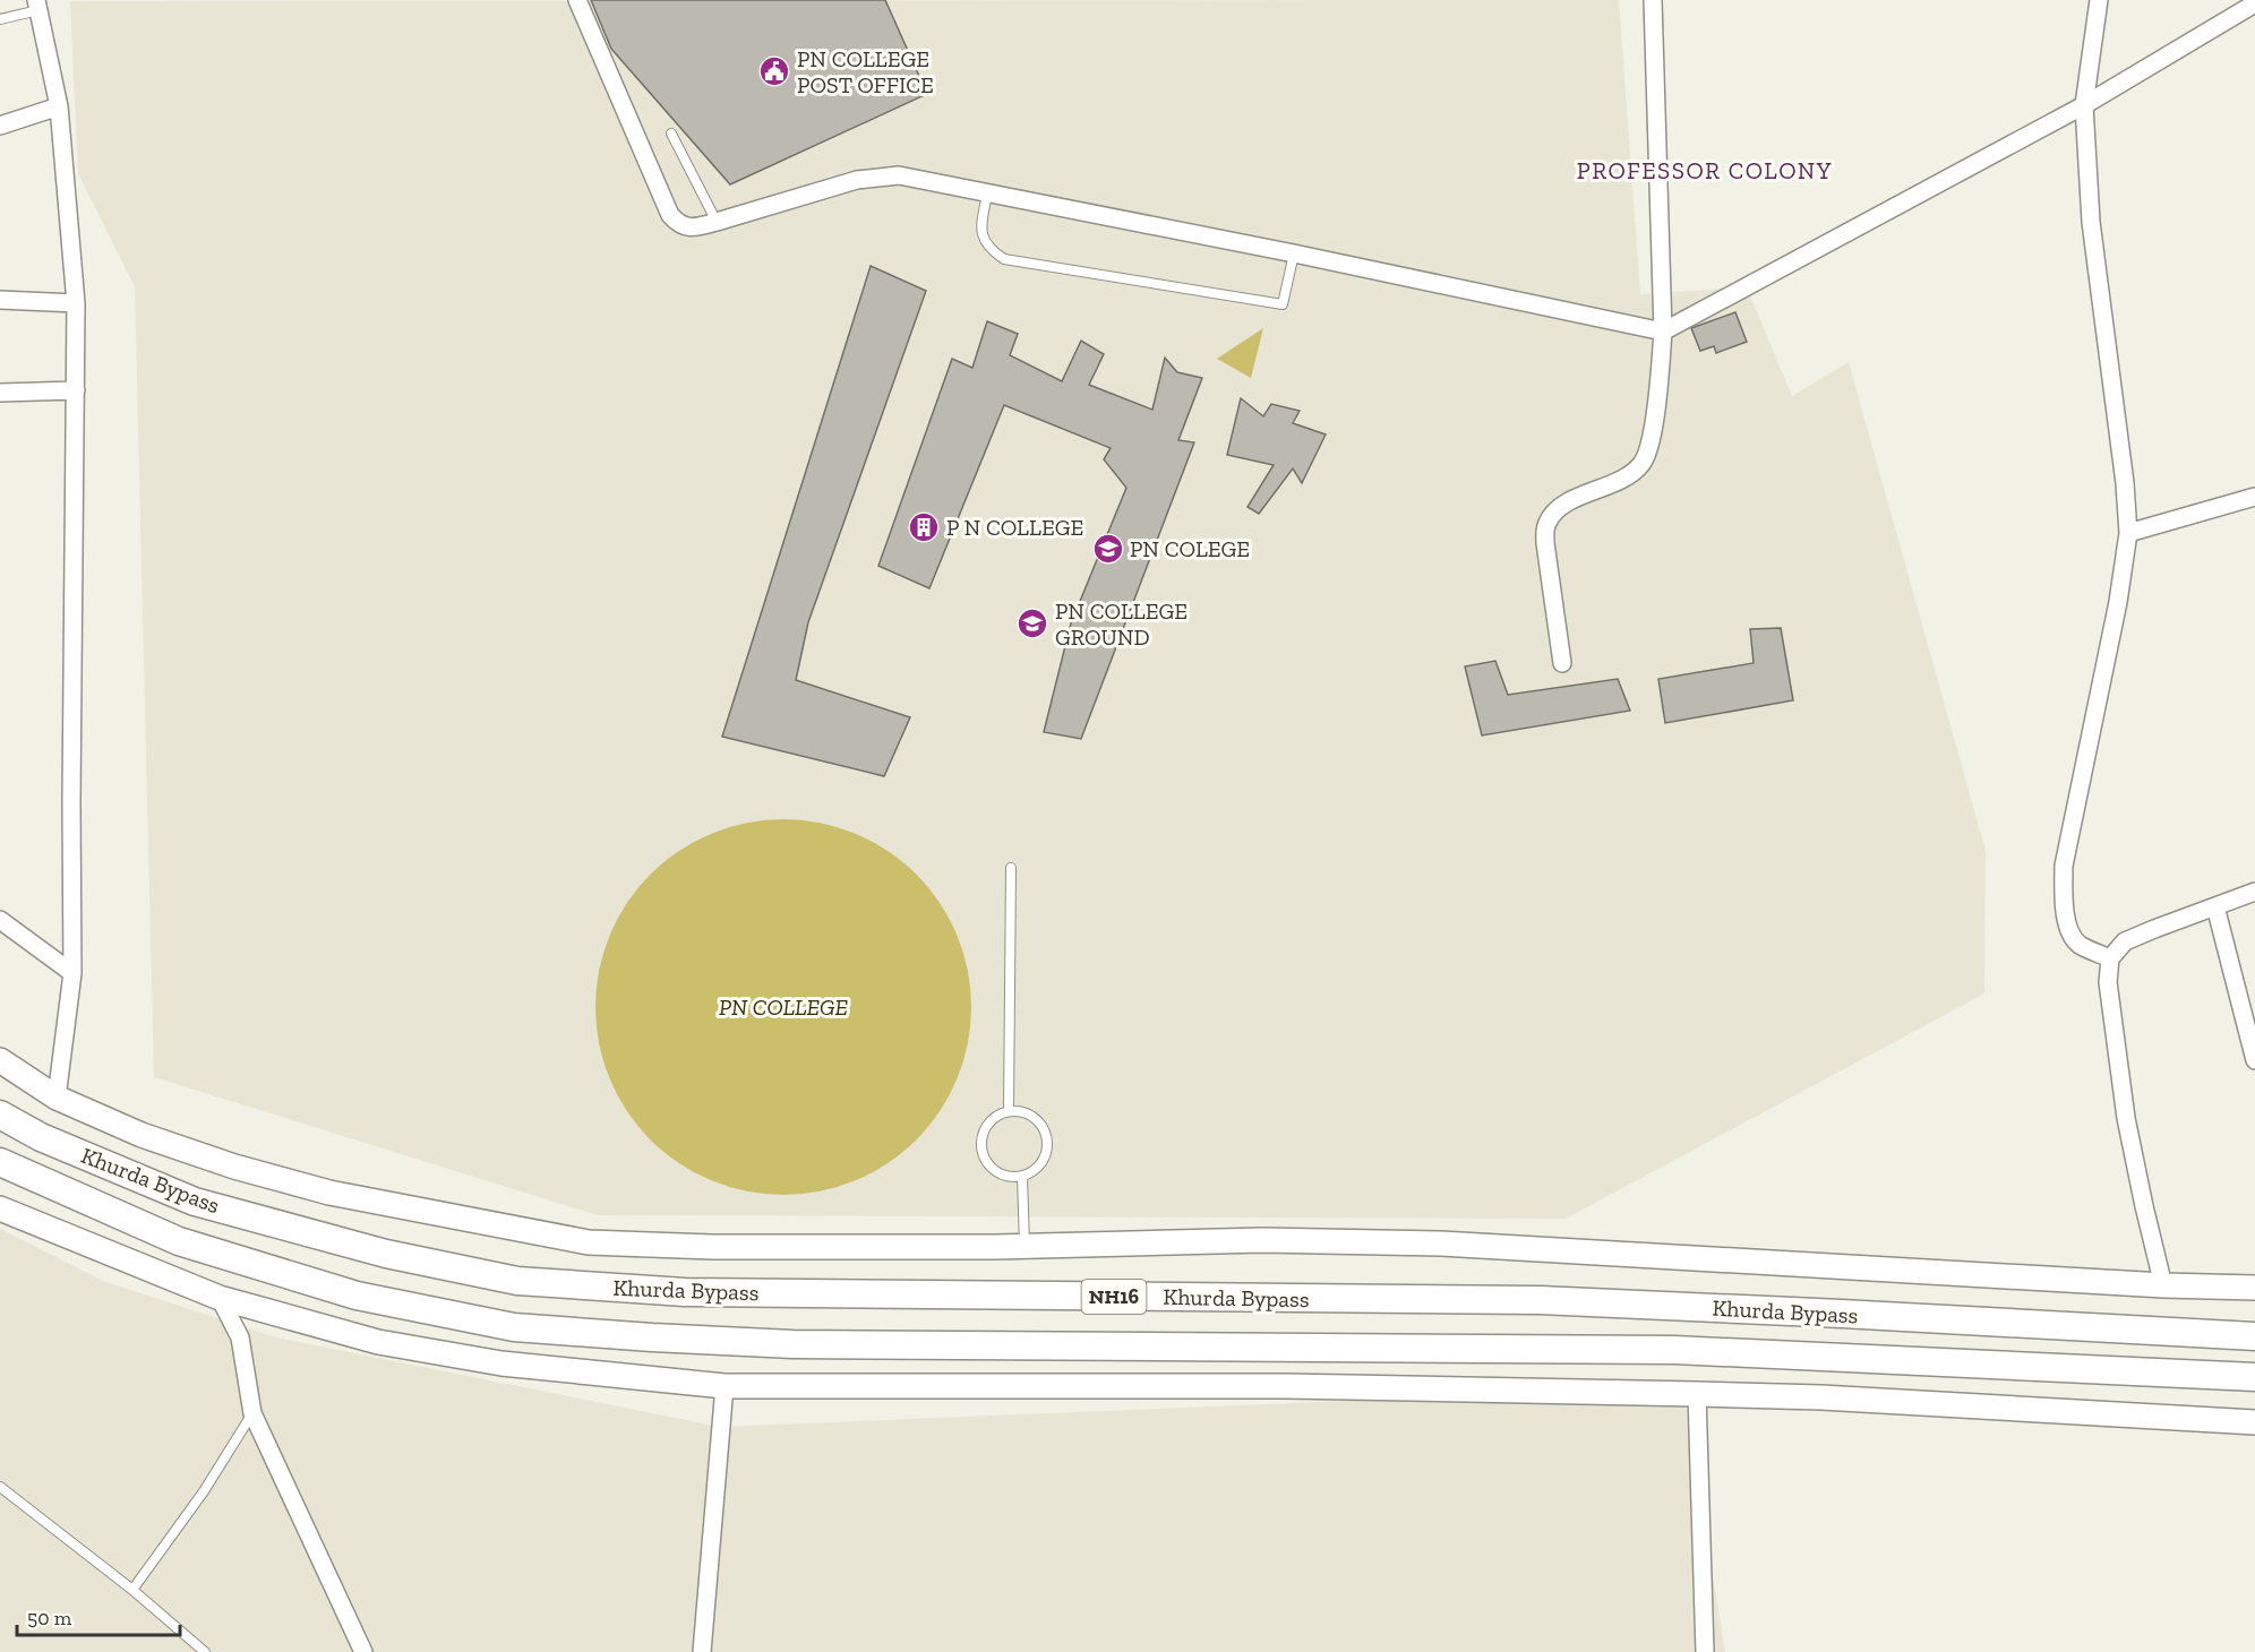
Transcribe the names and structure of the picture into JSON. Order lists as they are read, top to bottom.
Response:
{
  "streets": {
    "highway": ["Khurda Bypass", "NH16"]
  },
  "districts": ["PROFESSOR COLONY"],
  "parks": ["PN COLLEGE"],
  "places": {
    "public building": ["PN COLLEGE POST OFFICE"],
    "building": ["P N COLLEGE"],
    "school or university": ["PN COLEGE", "PN COLLEGE GROUND"]
  },
  "scale_bar": "50 m"
}
